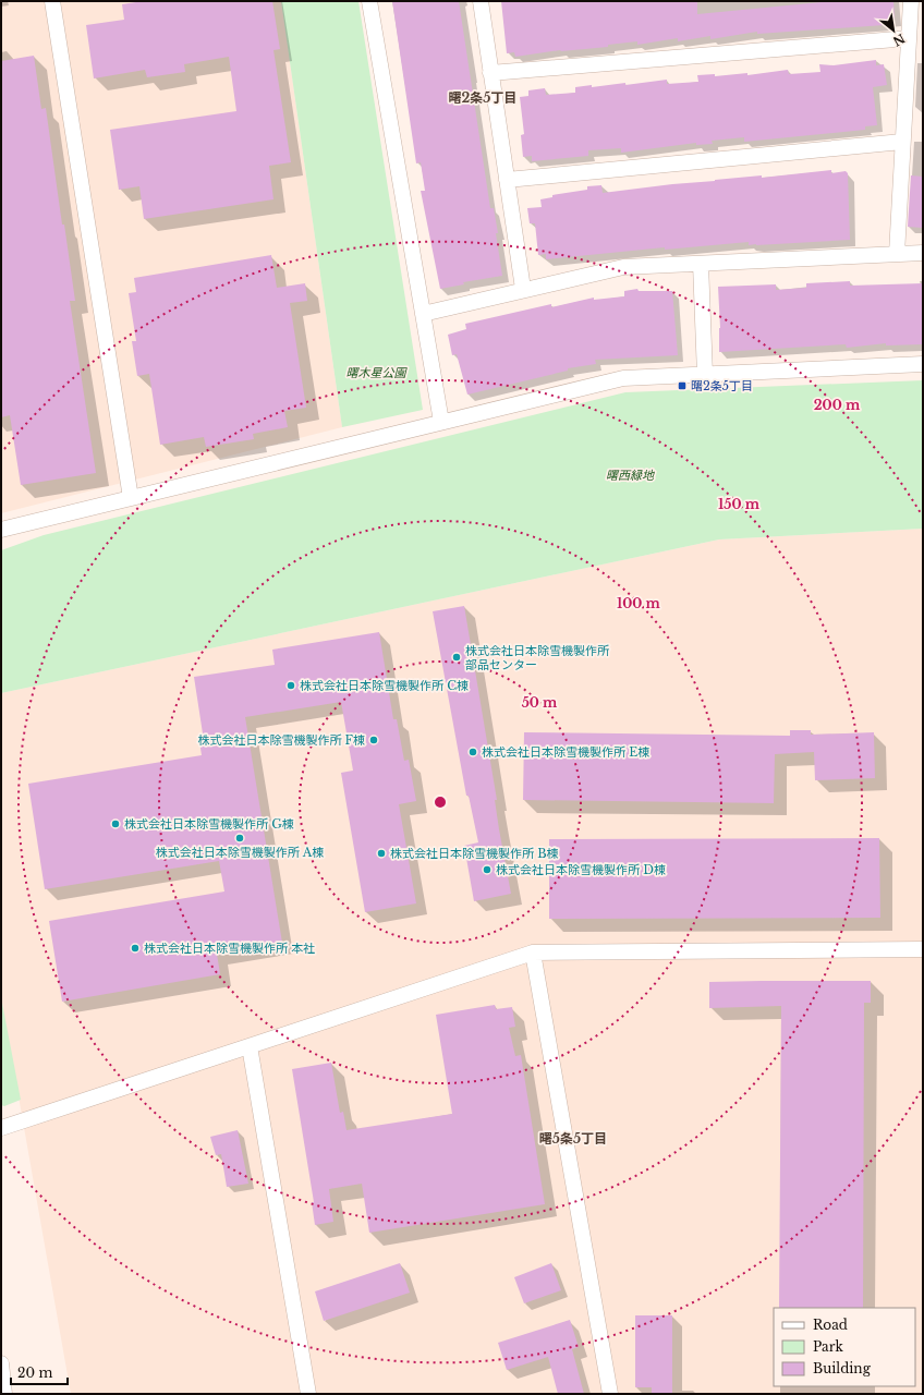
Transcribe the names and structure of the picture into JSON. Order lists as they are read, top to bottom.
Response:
{
  "districts": ["曙2条5丁目", "曙5条5丁目"],
  "parks": ["曙木星公園", "曙西緑地"],
  "places": {
    "transit": ["曙2条5丁目"],
    "other": [
      "株式会社日本除雪機製作所 部品センター",
      "株式会社日本除雪機製作所 C棟",
      "株式会社日本除雪機製作所 F棟",
      "株式会社日本除雪機製作所 E棟",
      "株式会社日本除雪機製作所 G棟",
      "株式会社日本除雪機製作所 A棟",
      "株式会社日本除雪機製作所 B棟",
      "株式会社日本除雪機製作所 D棟",
      "株式会社日本除雪機製作所 本社"
    ]
  },
  "legend": ["Road", "Park", "Building"],
  "scale_bar": "20 m",
  "north": "bottom right",
  "rings": [
    "200 m",
    "150 m",
    "100 m",
    "50 m"
  ]
}
